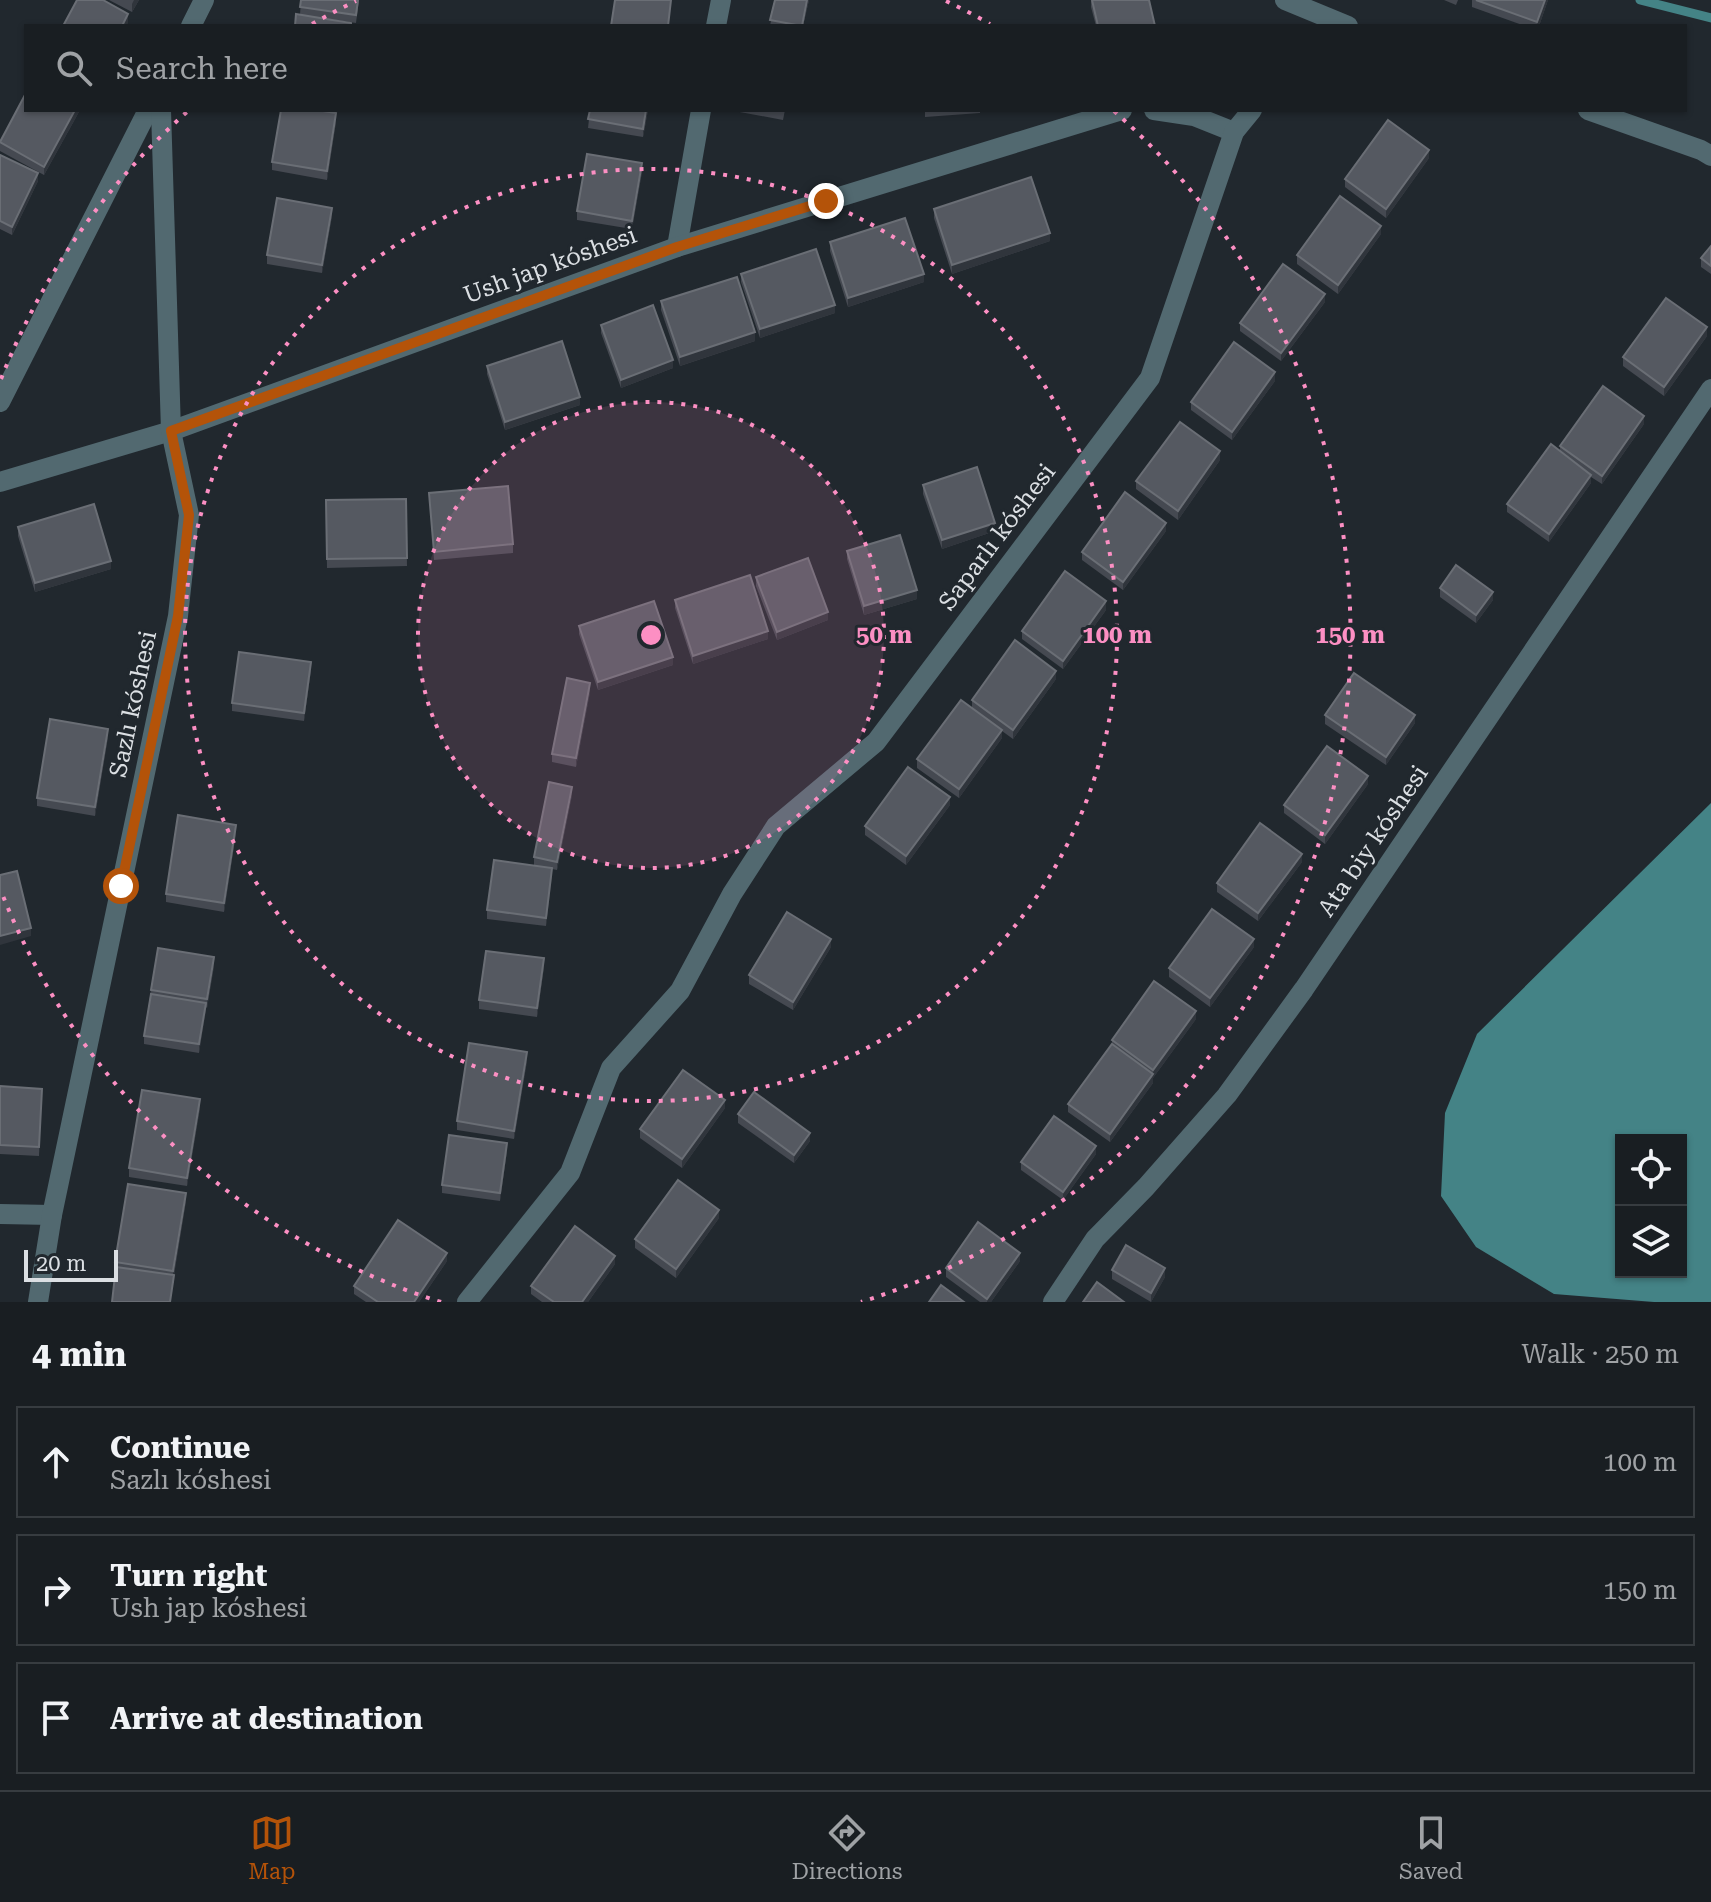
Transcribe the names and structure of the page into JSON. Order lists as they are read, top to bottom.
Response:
{
  "streets": {
    "street": [
      "Ush jap kóshesi",
      "Saparlı kóshesi",
      "Sazlı kóshesi",
      "Ata biy kóshesi"
    ]
  },
  "crossings": [
    ["Ush jap kóshesi", "Sazlı kóshesi"]
  ],
  "scale_bar": "20 m",
  "page": {
    "search": "Search here",
    "scale": "20 m",
    "heading": ["4 min", "Walk · 250 m"],
    "list": [
      ["Continue", "Sazlı kóshesi", "100 m"],
      ["Turn right", "Ush jap kóshesi", "150 m"],
      "Arrive at destination"
    ],
    "nav": ["Map", "Directions", "Saved"]
  },
  "rings": ["50 m", "100 m", "150 m"]
}
